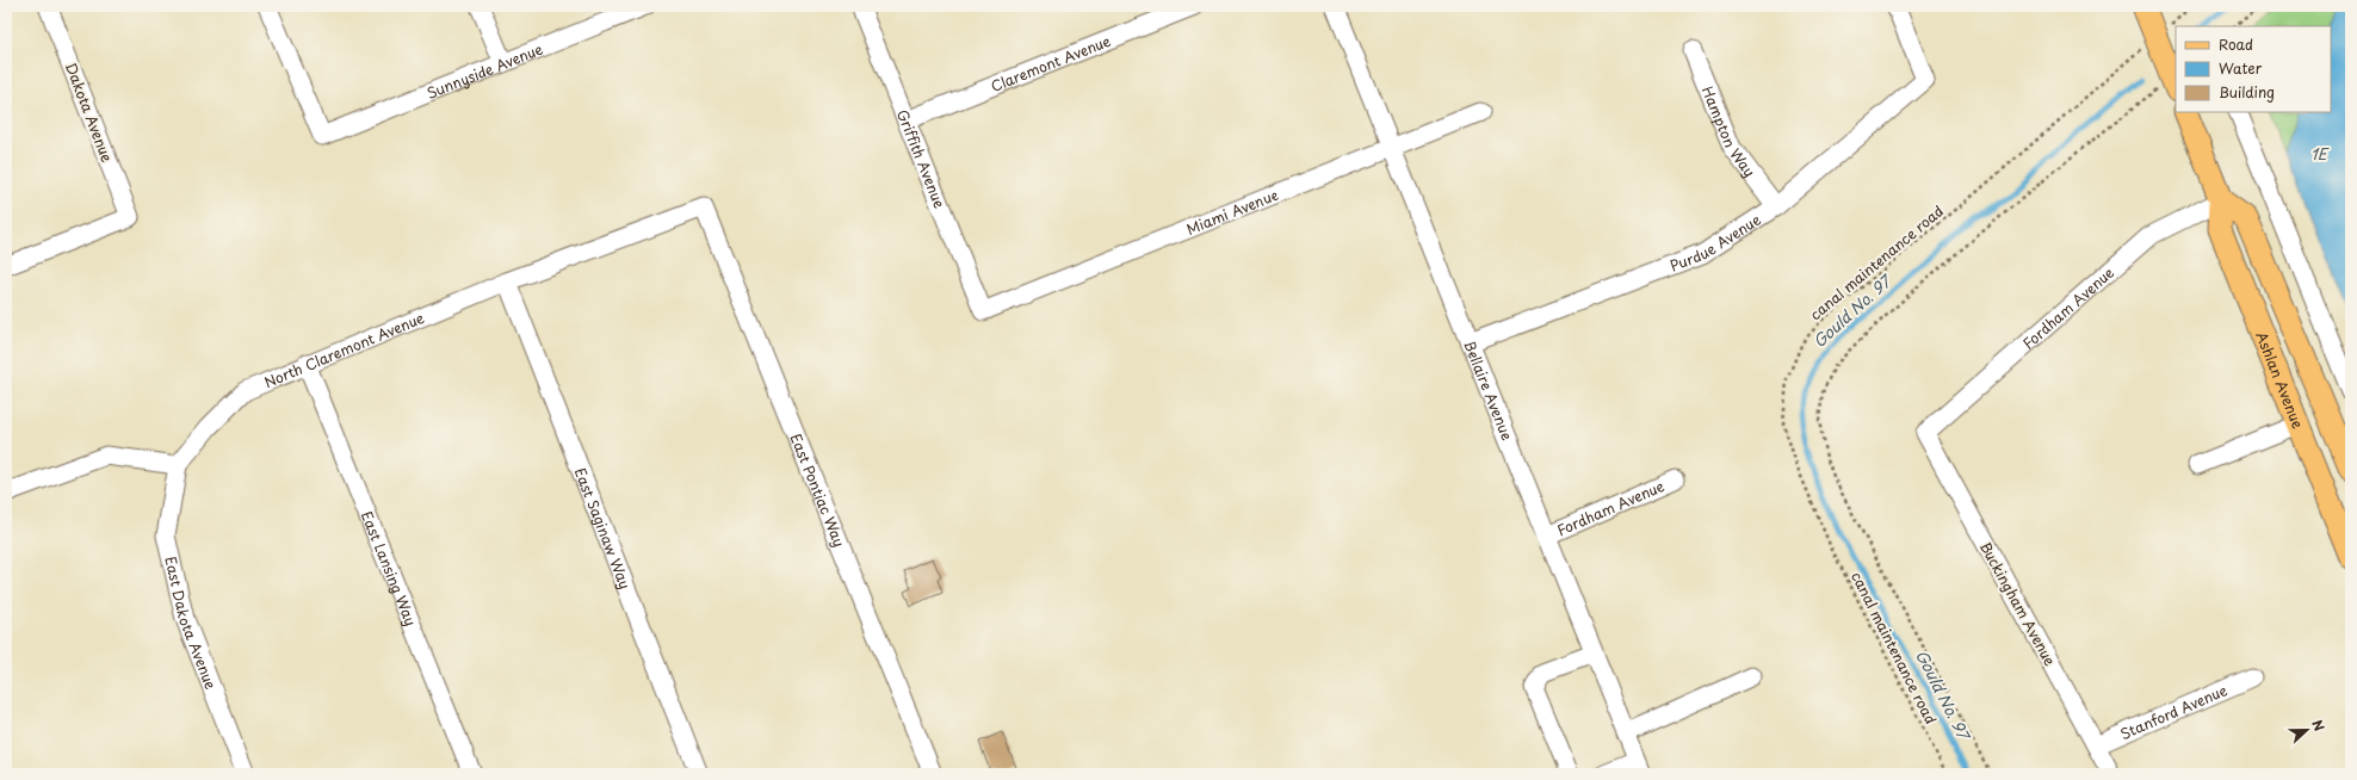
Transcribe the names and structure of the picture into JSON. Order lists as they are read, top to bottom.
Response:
{
  "streets": {
    "main road": ["Ashlan Avenue"],
    "street": [
      "Claremont Avenue",
      "Sunnyside Avenue",
      "Dakota Avenue",
      "Hampton Way",
      "Griffith Avenue",
      "Miami Avenue",
      "Purdue Avenue",
      "Fordham Avenue",
      "North Claremont Avenue",
      "Bellaire Avenue",
      "East Pontiac Way",
      "East Saginaw Way",
      "East Lansing Way",
      "Buckingham Avenue",
      "East Dakota Avenue",
      "Stanford Avenue"
    ],
    "path": ["canal maintenance road"]
  },
  "crossings": [
    ["Claremont Avenue", "Griffith Avenue"],
    ["Hampton Way", "Purdue Avenue"],
    ["Griffith Avenue", "Miami Avenue"],
    ["Miami Avenue", "Bellaire Avenue"],
    ["Purdue Avenue", "Bellaire Avenue"],
    ["Fordham Avenue", "Ashlan Avenue"],
    ["Fordham Avenue", "Bellaire Avenue"],
    ["Fordham Avenue", "Buckingham Avenue"],
    ["North Claremont Avenue", "East Pontiac Way"],
    ["North Claremont Avenue", "East Saginaw Way"],
    ["North Claremont Avenue", "East Lansing Way"],
    ["North Claremont Avenue", "East Dakota Avenue"],
    ["Buckingham Avenue", "Stanford Avenue"]
  ],
  "water": ["1E", "Gould No. 97"],
  "legend": ["Road", "Water", "Building"],
  "north": "right"
}
